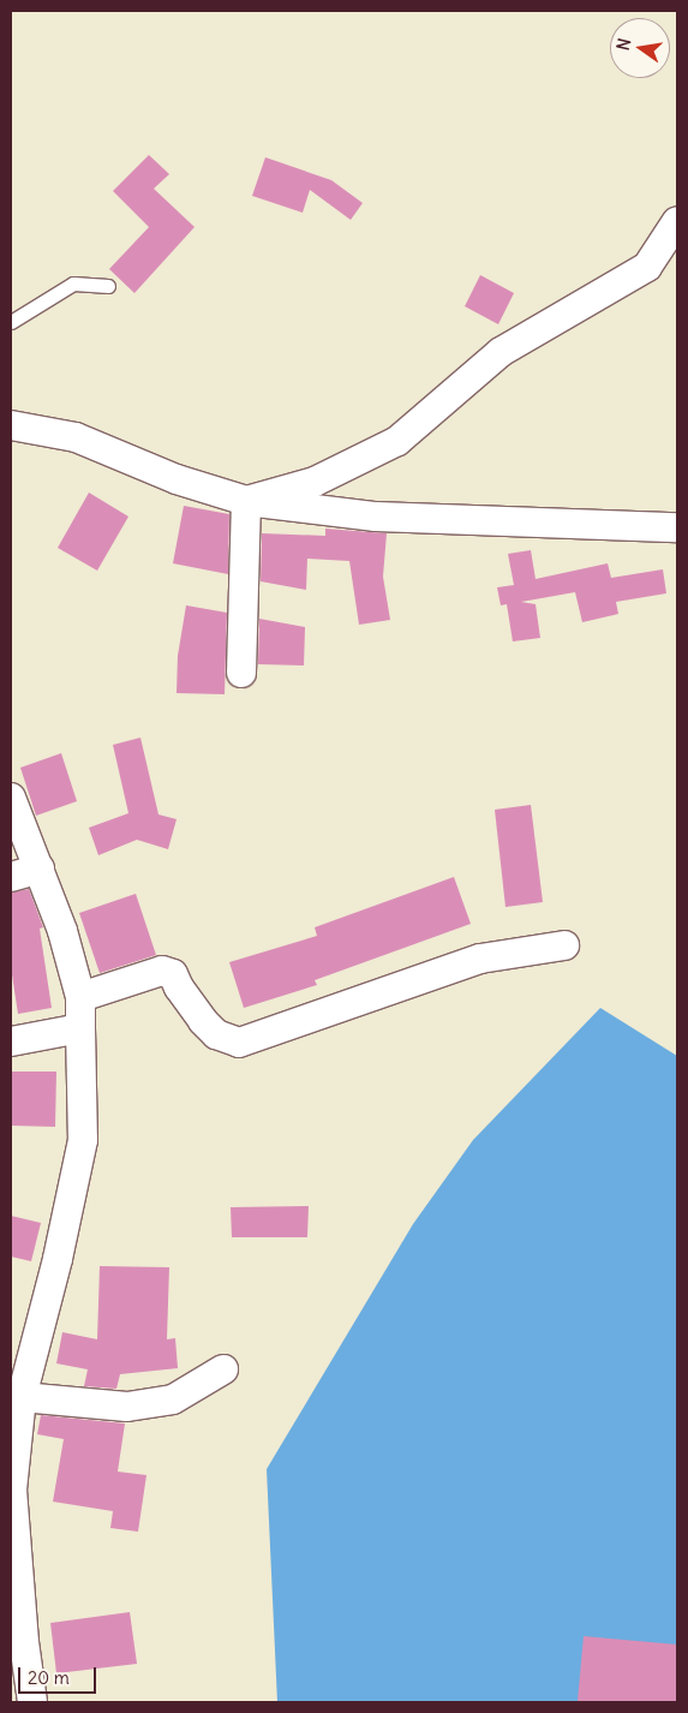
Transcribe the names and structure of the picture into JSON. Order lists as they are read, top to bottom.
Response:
{
  "scale_bar": "20 m",
  "north": "left"
}
